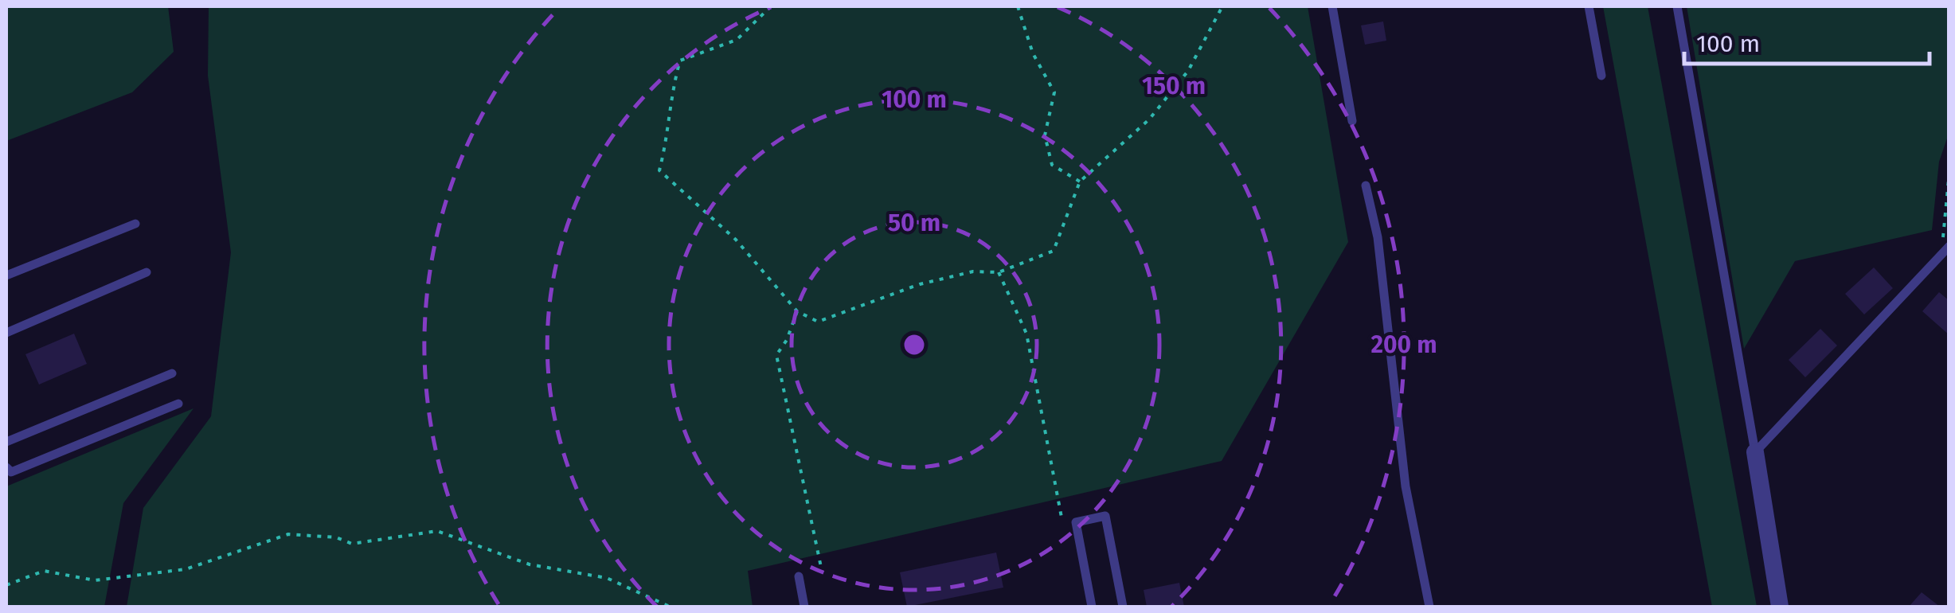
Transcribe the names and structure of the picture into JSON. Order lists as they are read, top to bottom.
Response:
{
  "scale_bar": "100 m",
  "rings": [
    "150 m",
    "100 m",
    "50 m",
    "200 m"
  ]
}
